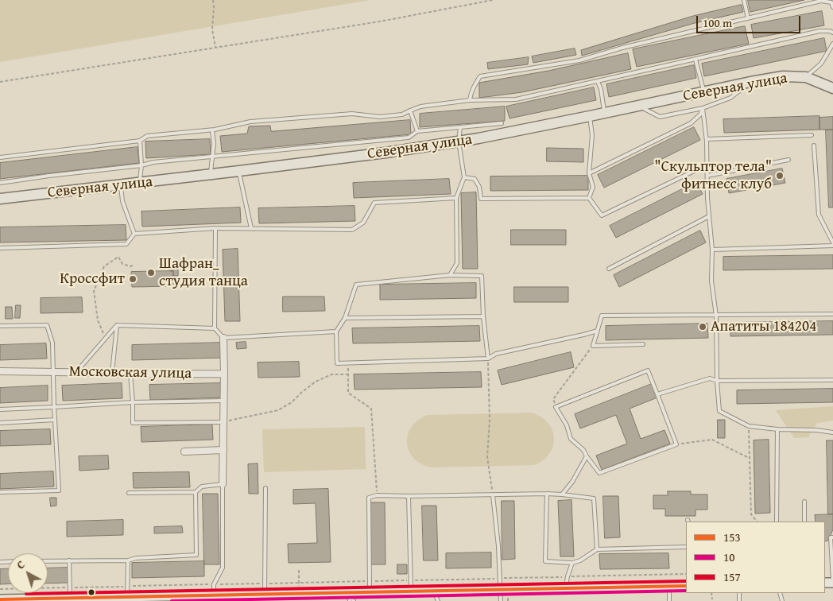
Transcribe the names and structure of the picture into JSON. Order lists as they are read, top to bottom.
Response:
{
  "streets": {
    "main road": ["Северная улица"],
    "street": ["Московская улица"]
  },
  "places": [
    "\"Скульптор тела\" фитнесс клуб",
    "Шафран_ студия танца",
    "Кроссфит",
    "Апатиты 184204"
  ],
  "lines": ["transit line 157", "transit line 153", "transit line 10"],
  "legend": ["153", "10", "157"],
  "scale_bar": "100 m",
  "north": "top left"
}
